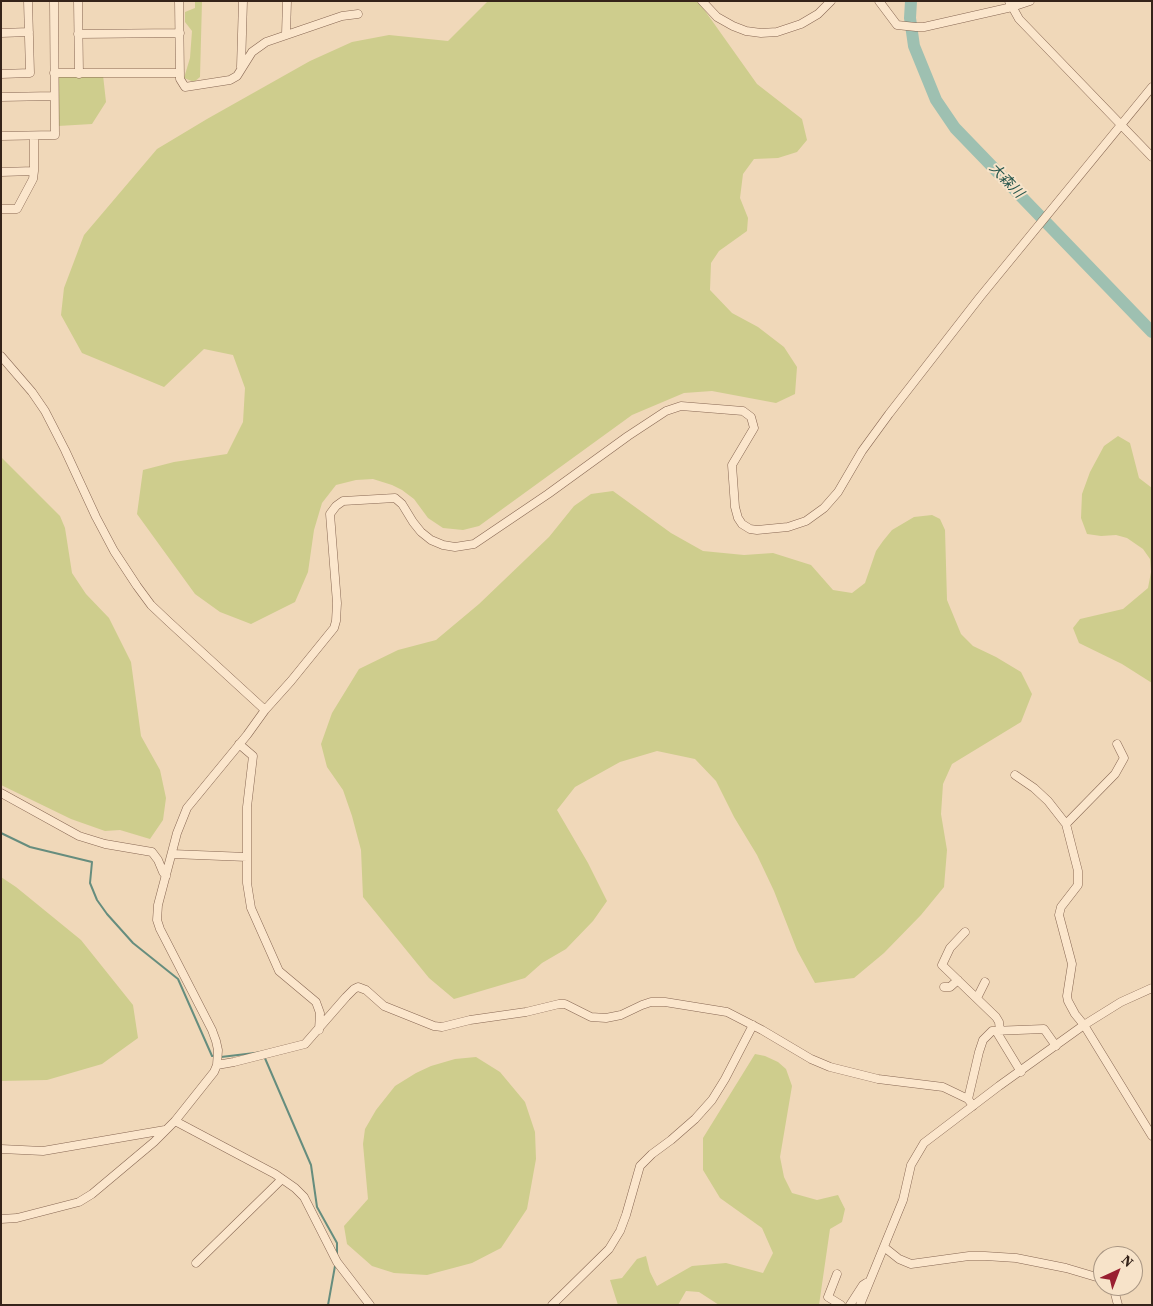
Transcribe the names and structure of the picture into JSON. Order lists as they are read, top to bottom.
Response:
{
  "water": ["大森川"],
  "north": "top right"
}
